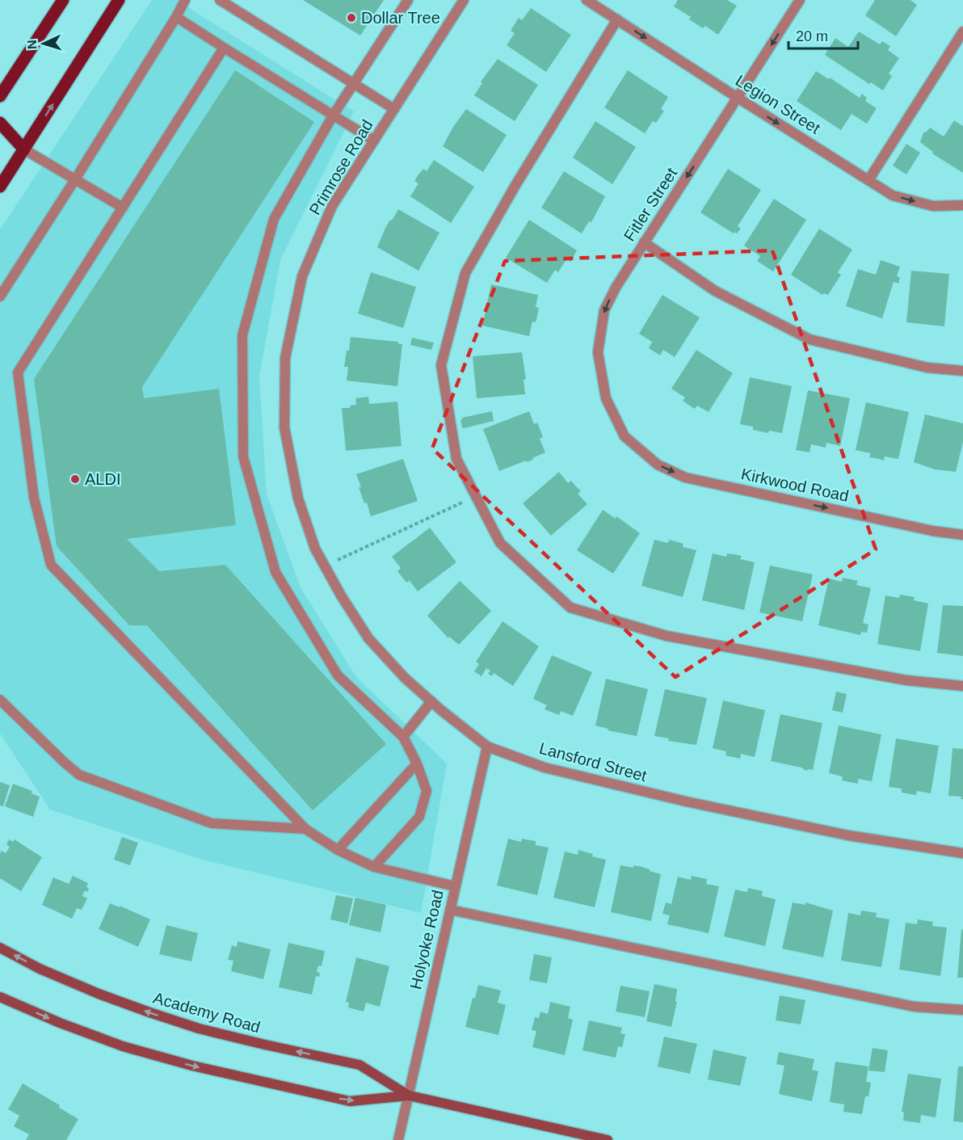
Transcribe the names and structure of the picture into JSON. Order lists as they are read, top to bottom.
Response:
{
  "streets": {
    "main road": ["Academy Road"],
    "street": [
      "Legion Street",
      "Primrose Road",
      "Fitler Street",
      "Kirkwood Road",
      "Lansford Street",
      "Holyoke Road"
    ]
  },
  "crossings": [
    ["Legion Street", "Fitler Street"],
    ["Primrose Road", "Lansford Street"],
    ["Fitler Street", "Kirkwood Road"],
    ["Lansford Street", "Holyoke Road"],
    ["Holyoke Road", "Academy Road"]
  ],
  "one_way": ["Legion Street", "Fitler Street", "Kirkwood Road"],
  "places": ["Dollar Tree", "ALDI"],
  "scale_bar": "20 m",
  "north": "left"
}
